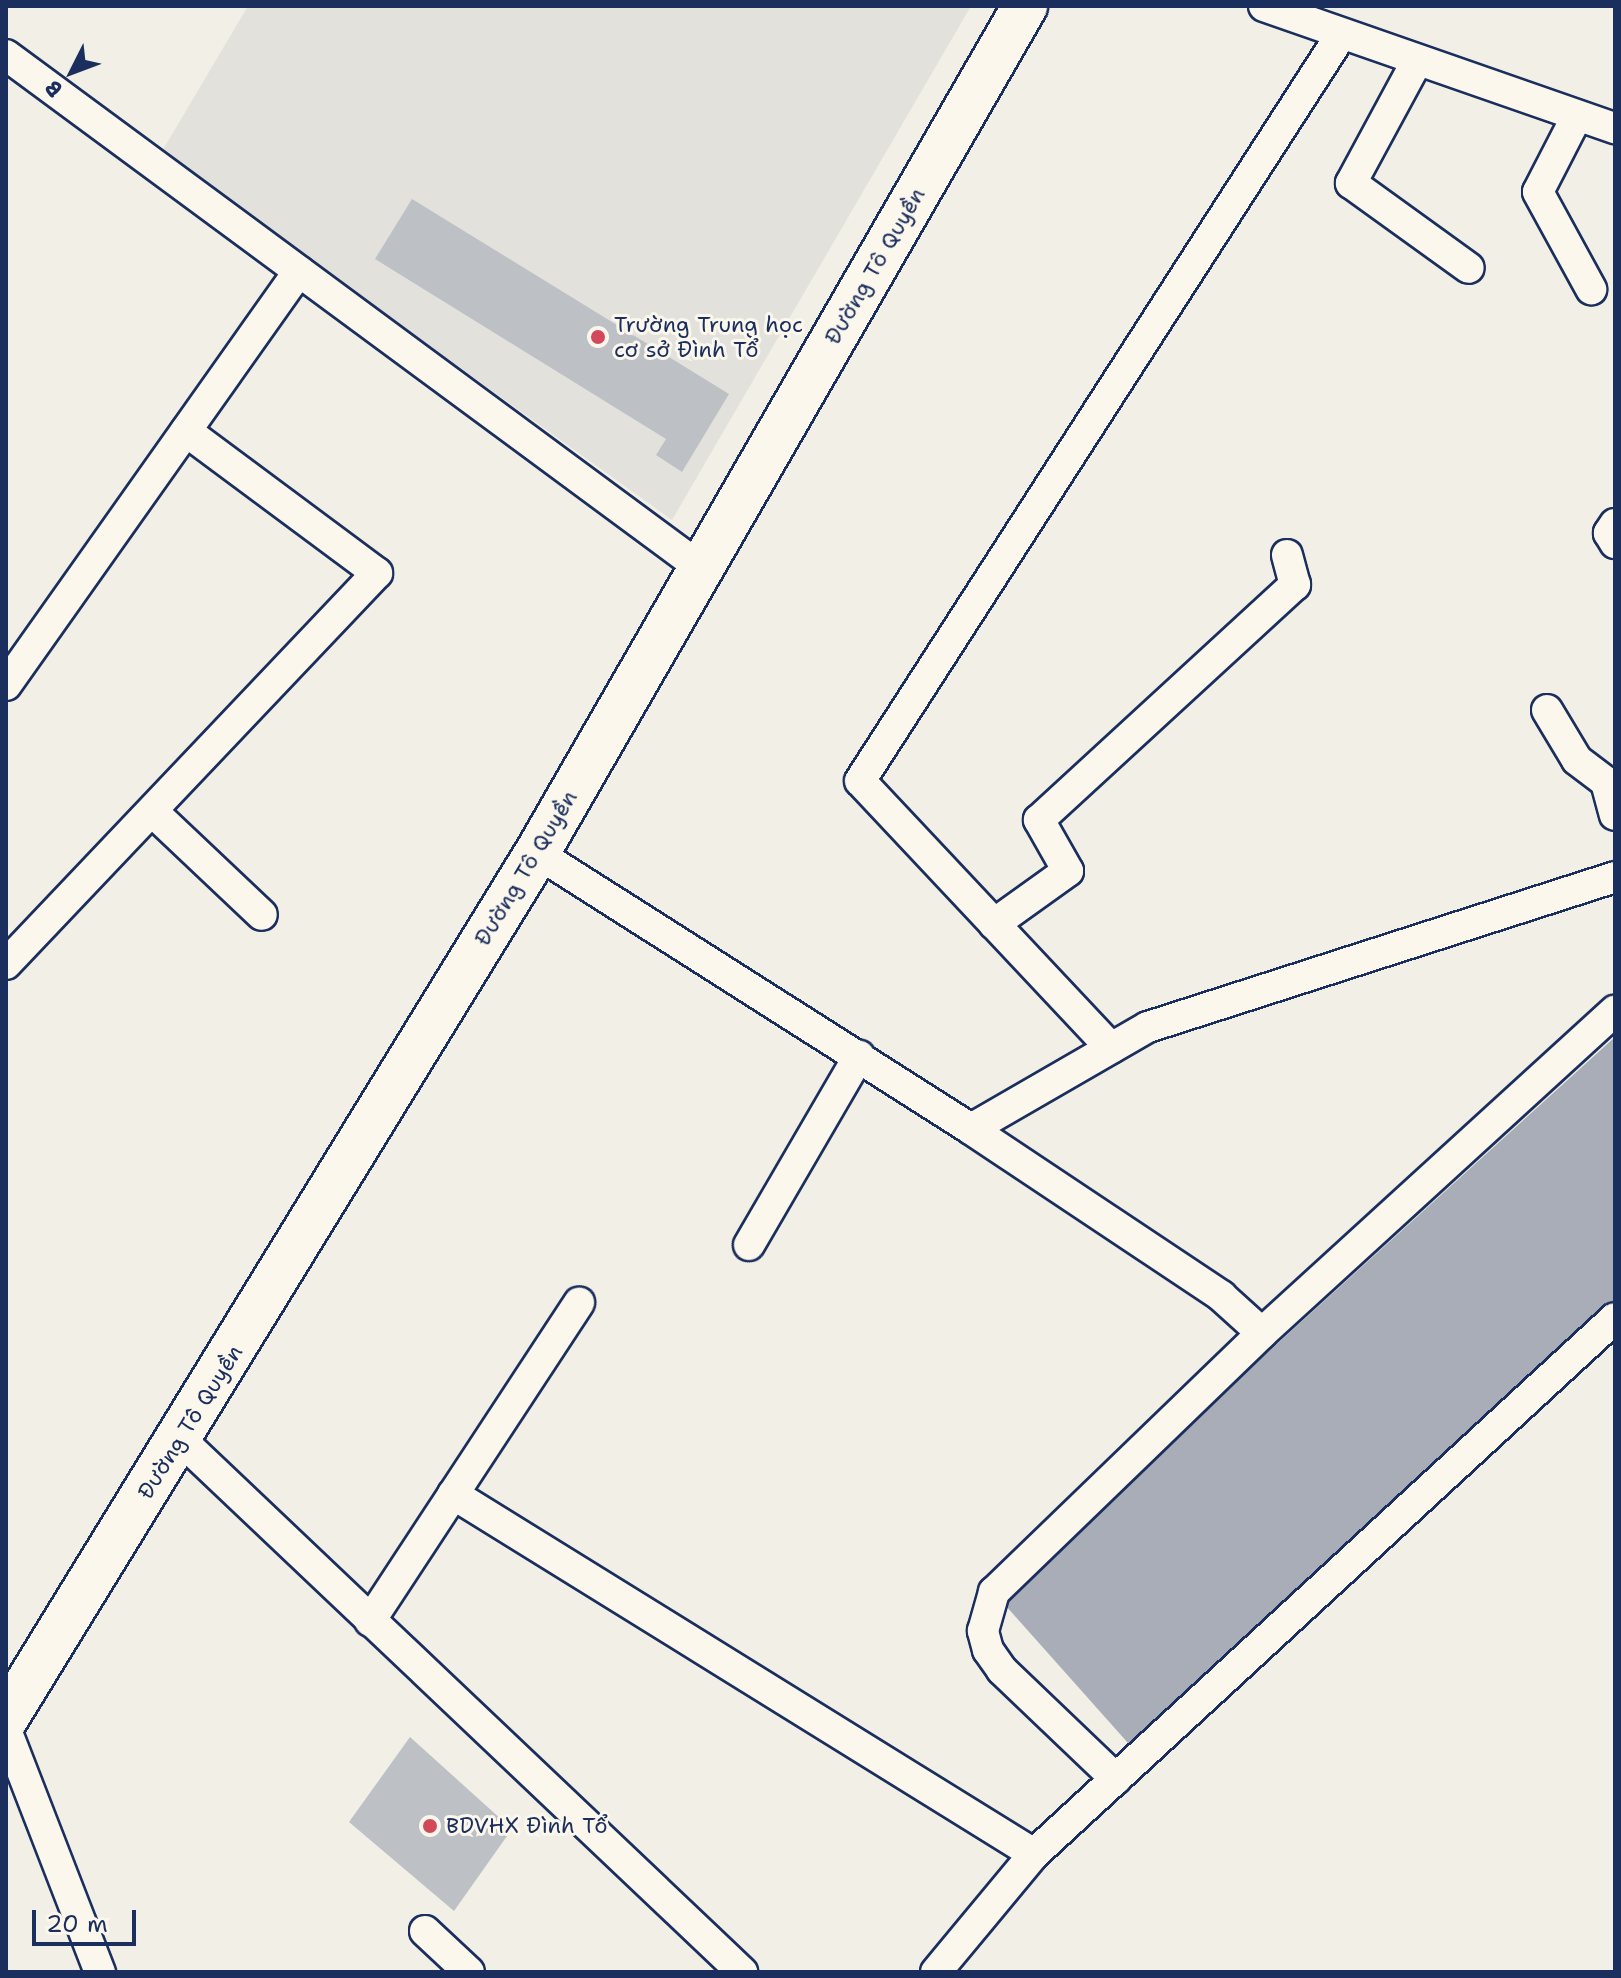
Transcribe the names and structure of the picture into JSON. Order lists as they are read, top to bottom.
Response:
{
  "streets": {
    "main road": ["Đường Tô Quyền"]
  },
  "places": ["Trường Trung học cơ sở Đình Tổ", "BDVHX Đình Tổ"],
  "scale_bar": "20 m",
  "north": "bottom left"
}
